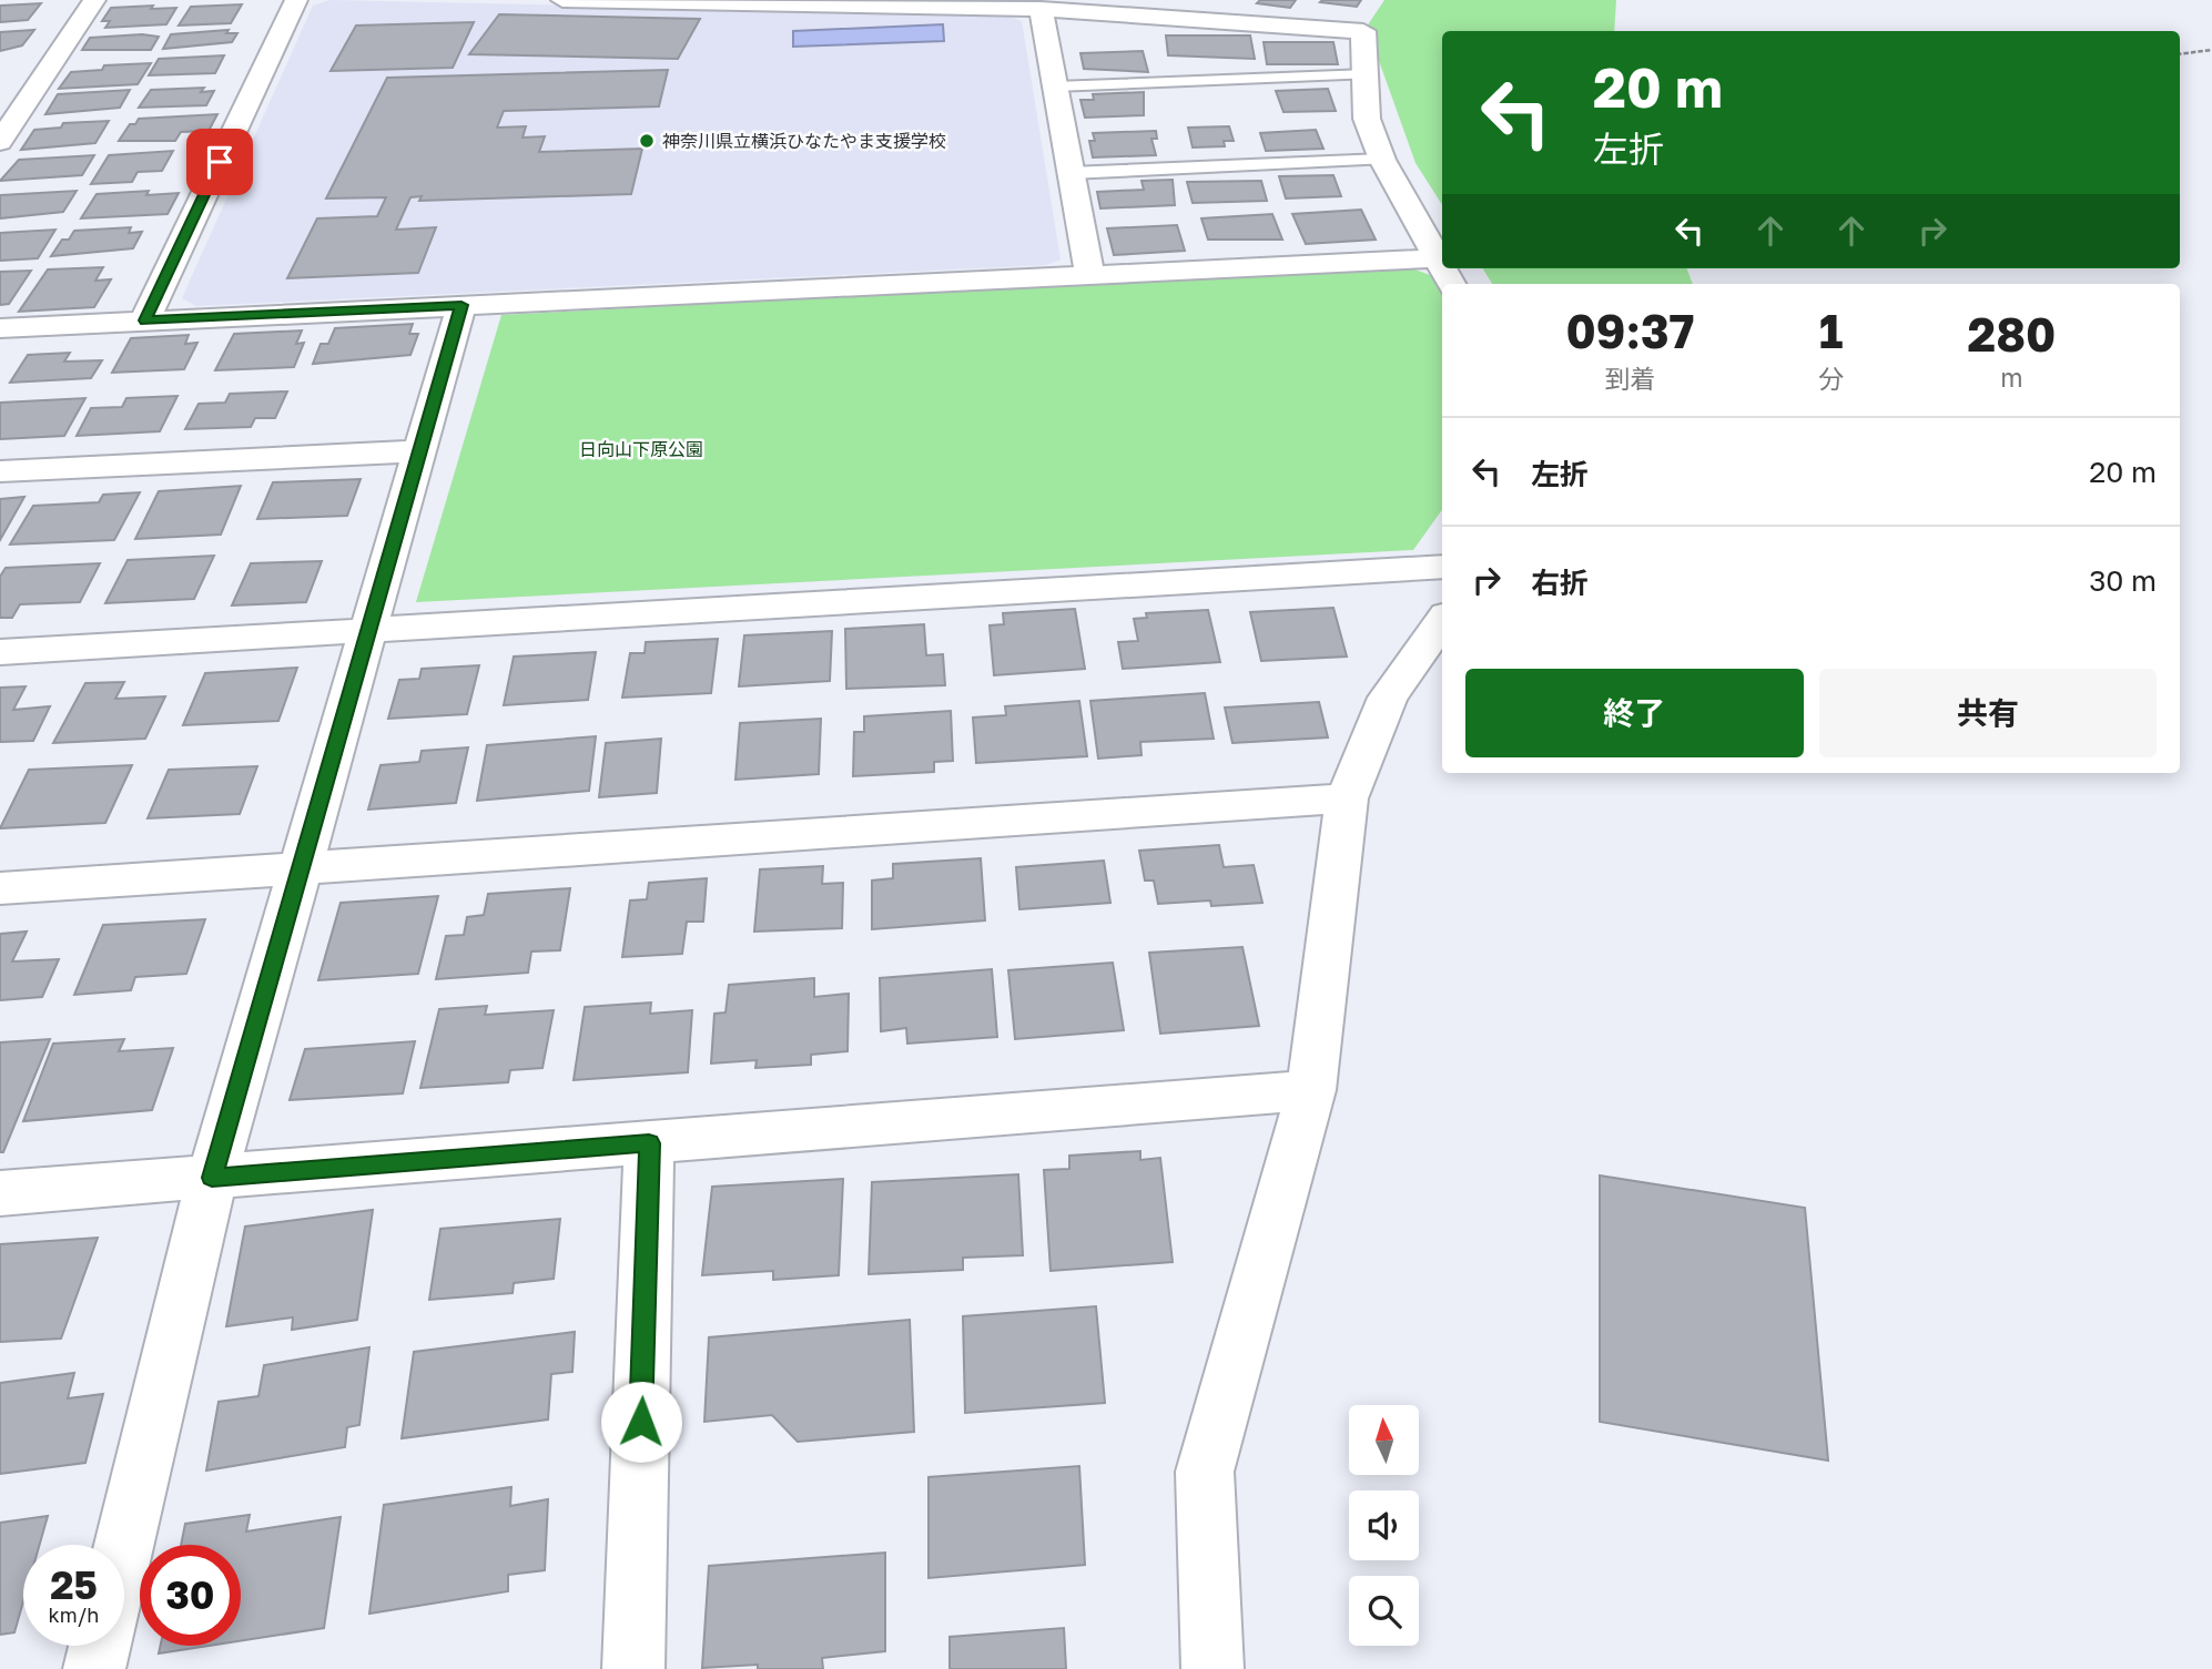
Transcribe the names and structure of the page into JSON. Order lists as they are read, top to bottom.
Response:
{
  "parks": ["日向山下原公園"],
  "places": ["神奈川県立横浜ひなたやま支援学校"],
  "north": "top",
  "page": {
    "turn": ["20 m", "左折"],
    "eta": [
      "09:37",
      "到着",
      "1",
      "分",
      "280",
      "m"
    ],
    "list": [
      {
        "name": "左折",
        "value": "20 m"
      },
      {
        "name": "右折",
        "value": "30 m"
      }
    ],
    "buttons": ["終了", "共有"],
    "speed": "25 km/h",
    "limit": "30"
  }
}
